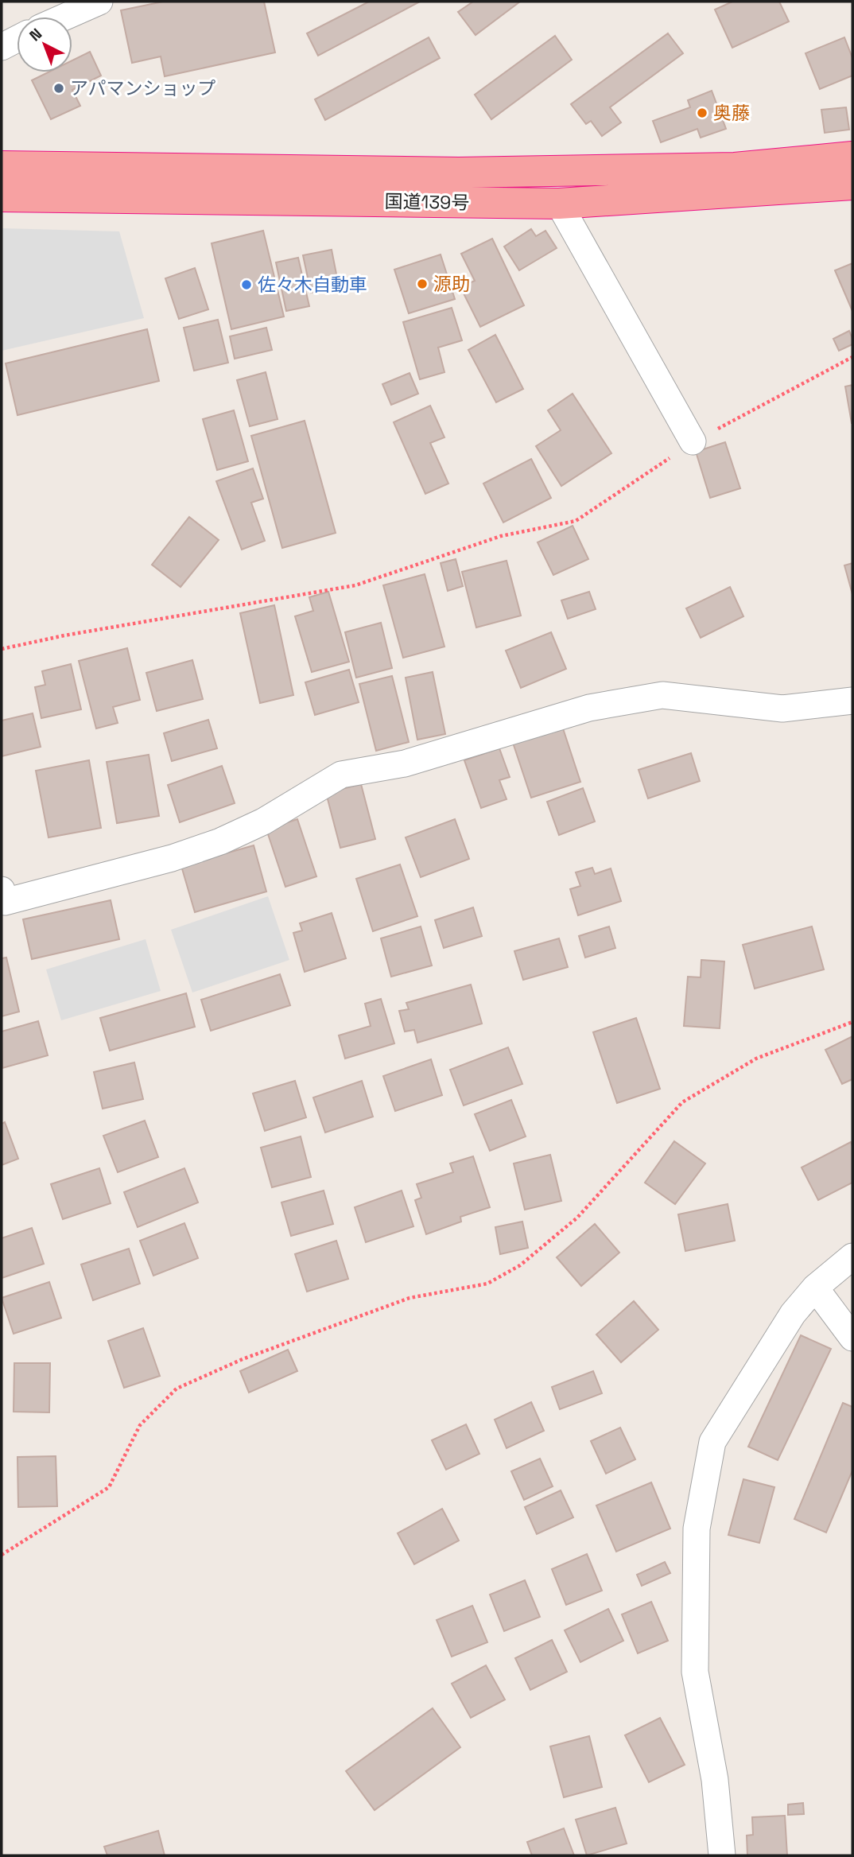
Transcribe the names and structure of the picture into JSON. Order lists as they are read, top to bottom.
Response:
{
  "streets": {
    "highway": ["国道139号"]
  },
  "places": [
    "アパマンショップ",
    "奥藤",
    "源助",
    "佐々木自動車"
  ],
  "north": "top left"
}
